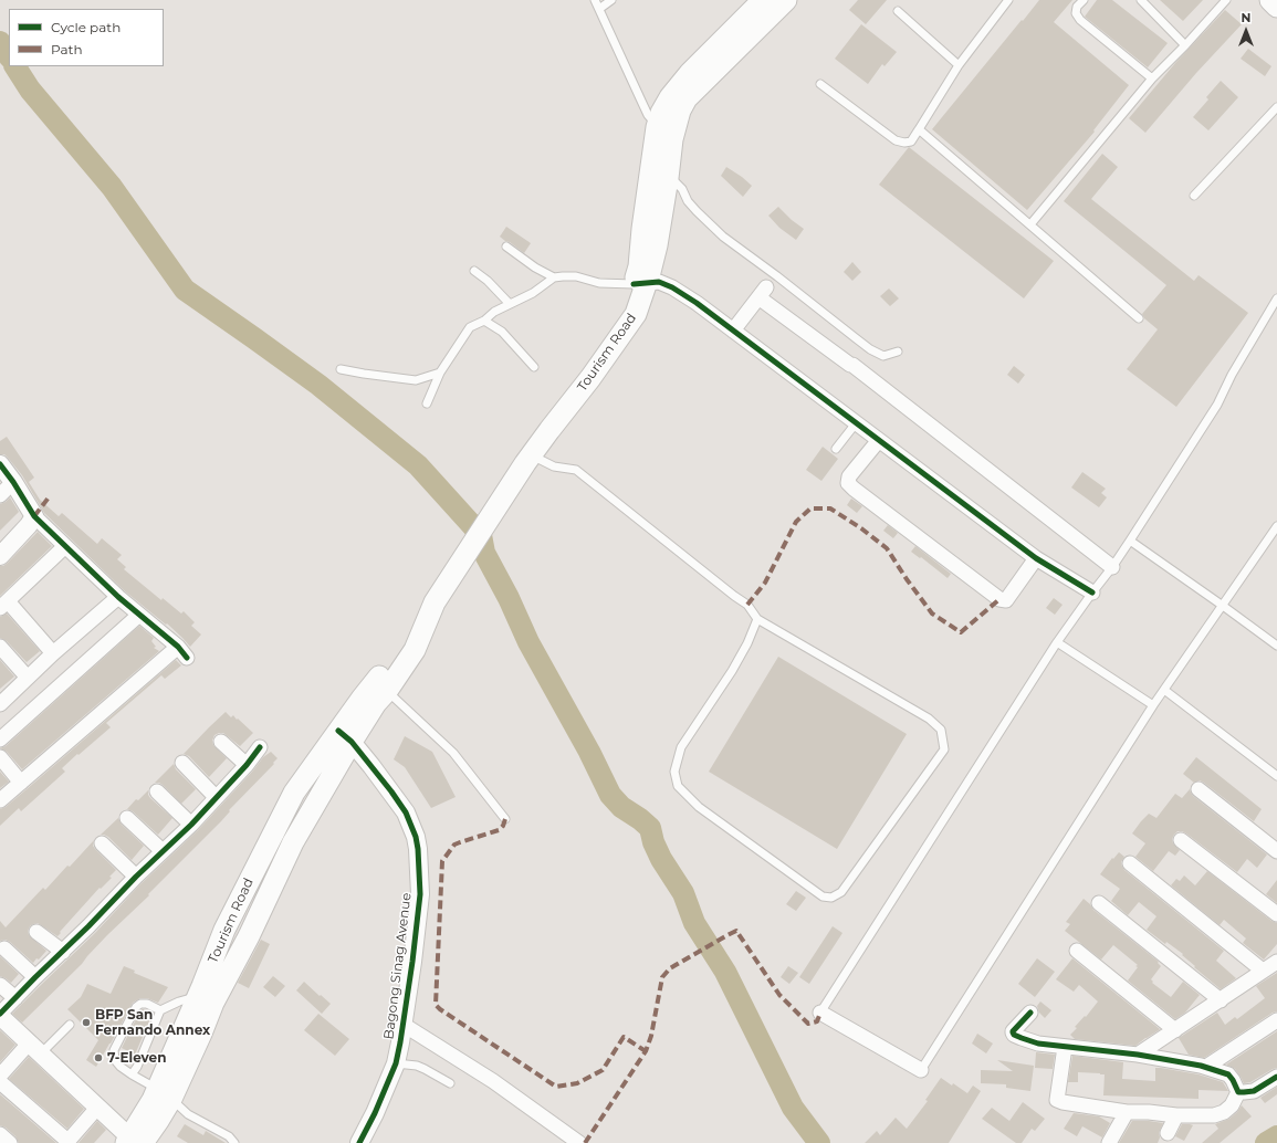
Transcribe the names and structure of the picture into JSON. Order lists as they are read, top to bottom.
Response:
{
  "streets": {
    "main road": ["Tourism Road"],
    "street": ["Bagong Sinag Avenue"]
  },
  "crossings": [
    ["Tourism Road", "Bagong Sinag Avenue"]
  ],
  "places": ["BFP San Fernando Annex", "7-Eleven"],
  "legend": ["Cycle path", "Path"],
  "north": "top"
}
